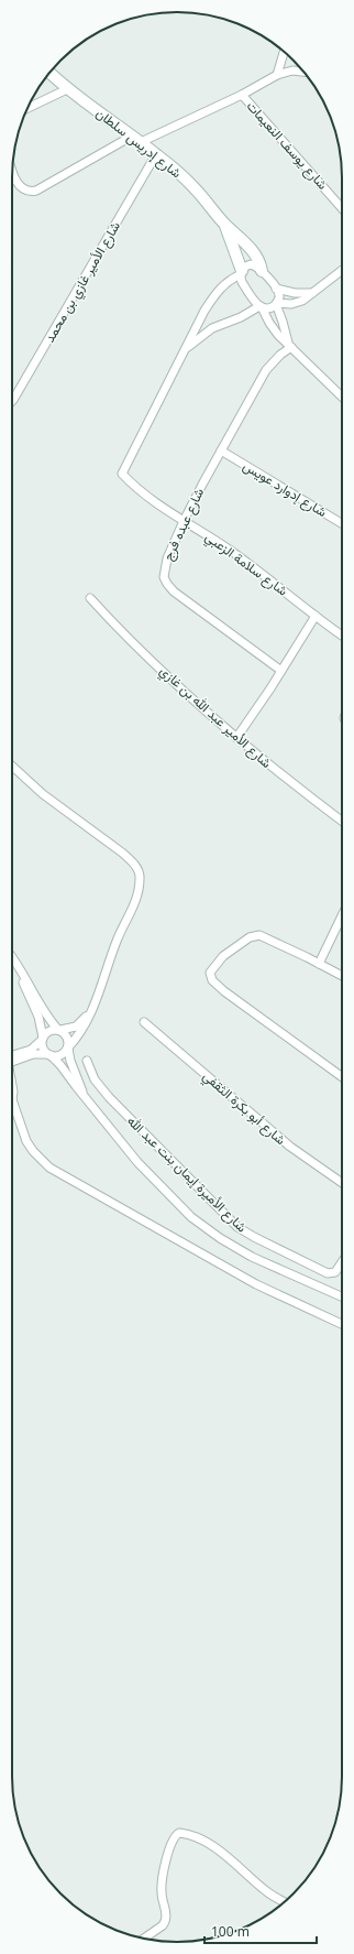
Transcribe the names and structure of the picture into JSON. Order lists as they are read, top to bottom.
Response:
{
  "streets": {
    "street": [
      "شارع إدريس سلطان",
      "شارع يوسف النعيمات",
      "شارع الأمير غازي بن محمد",
      "شارع إدوارد عويس",
      "شارع عبده فرج",
      "شارع سلامة الزعبي",
      "شارع الأمير عبد الله بن غازي",
      "شارع أبو بكرة الثقفي",
      "شارع الأميرة إيمان بنت عبد الله"
    ]
  },
  "crossings": [
    ["شارع إدريس سلطان", "شارع الأمير غازي بن محمد"],
    ["شارع إدوارد عويس", "شارع عبده فرج"],
    ["شارع عبده فرج", "شارع سلامة الزعبي"]
  ],
  "scale_bar": "100 m"
}
